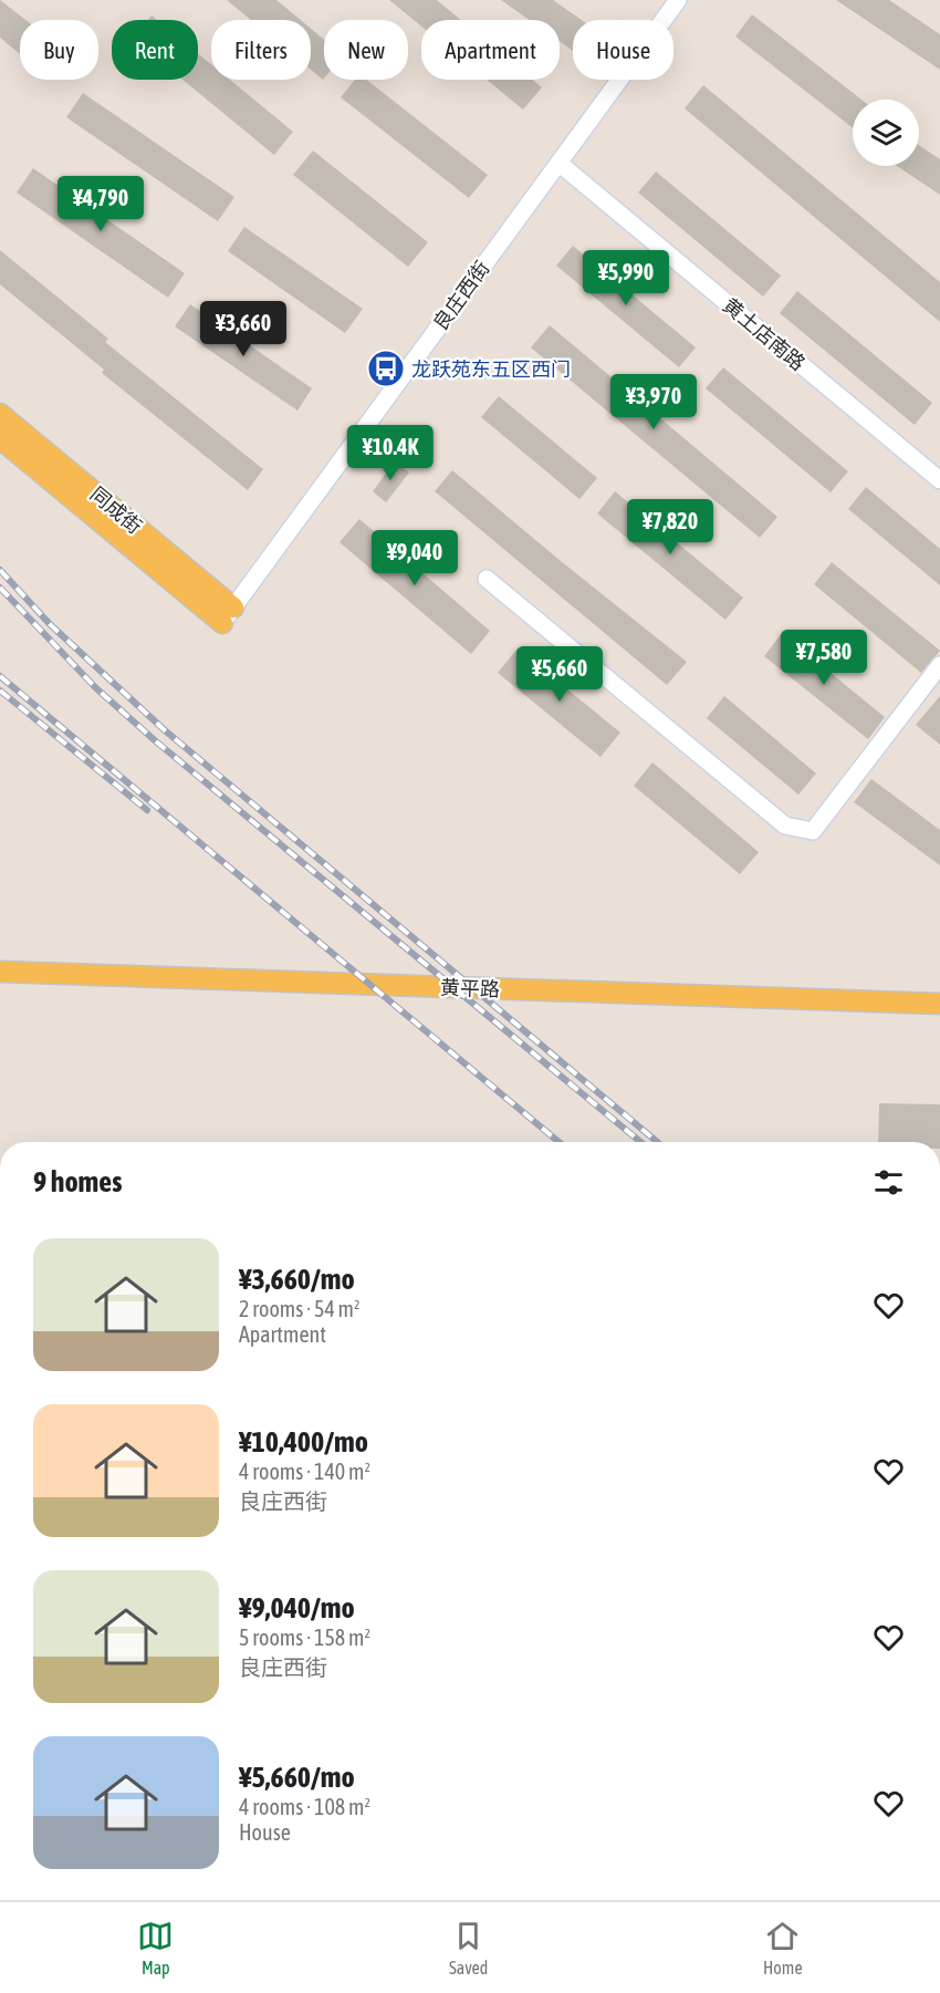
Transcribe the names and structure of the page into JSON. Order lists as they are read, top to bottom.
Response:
{
  "streets": {
    "main road": ["同成街", "黄平路"],
    "street": ["良庄西街", "黄土店南路"]
  },
  "crossings": [
    ["良庄西街", "黄土店南路"],
    ["良庄西街", "同成街"]
  ],
  "places": {
    "bus stop": ["龙跃苑东五区西门"]
  },
  "page": {
    "chip": [
      "Buy",
      "Rent",
      "Filters",
      "New",
      "Apartment",
      "House"
    ],
    "price": [
      "¥4,790",
      "¥5,990",
      "¥3,660",
      "¥3,970",
      "¥10.4K",
      "¥7,820",
      "¥9,040",
      "¥7,580",
      "¥5,660"
    ],
    "heading": "9 homes",
    "list": [
      {
        "name": "¥3,660/mo",
        "note": "2 rooms · 54 m² · Apartment"
      },
      {
        "name": "¥10,400/mo",
        "note": "4 rooms · 140 m² · 良庄西街"
      },
      {
        "name": "¥9,040/mo",
        "note": "5 rooms · 158 m² · 良庄西街"
      },
      {
        "name": "¥5,660/mo",
        "note": "4 rooms · 108 m² · House"
      }
    ],
    "tabs": ["Map", "Saved", "Home"]
  }
}
